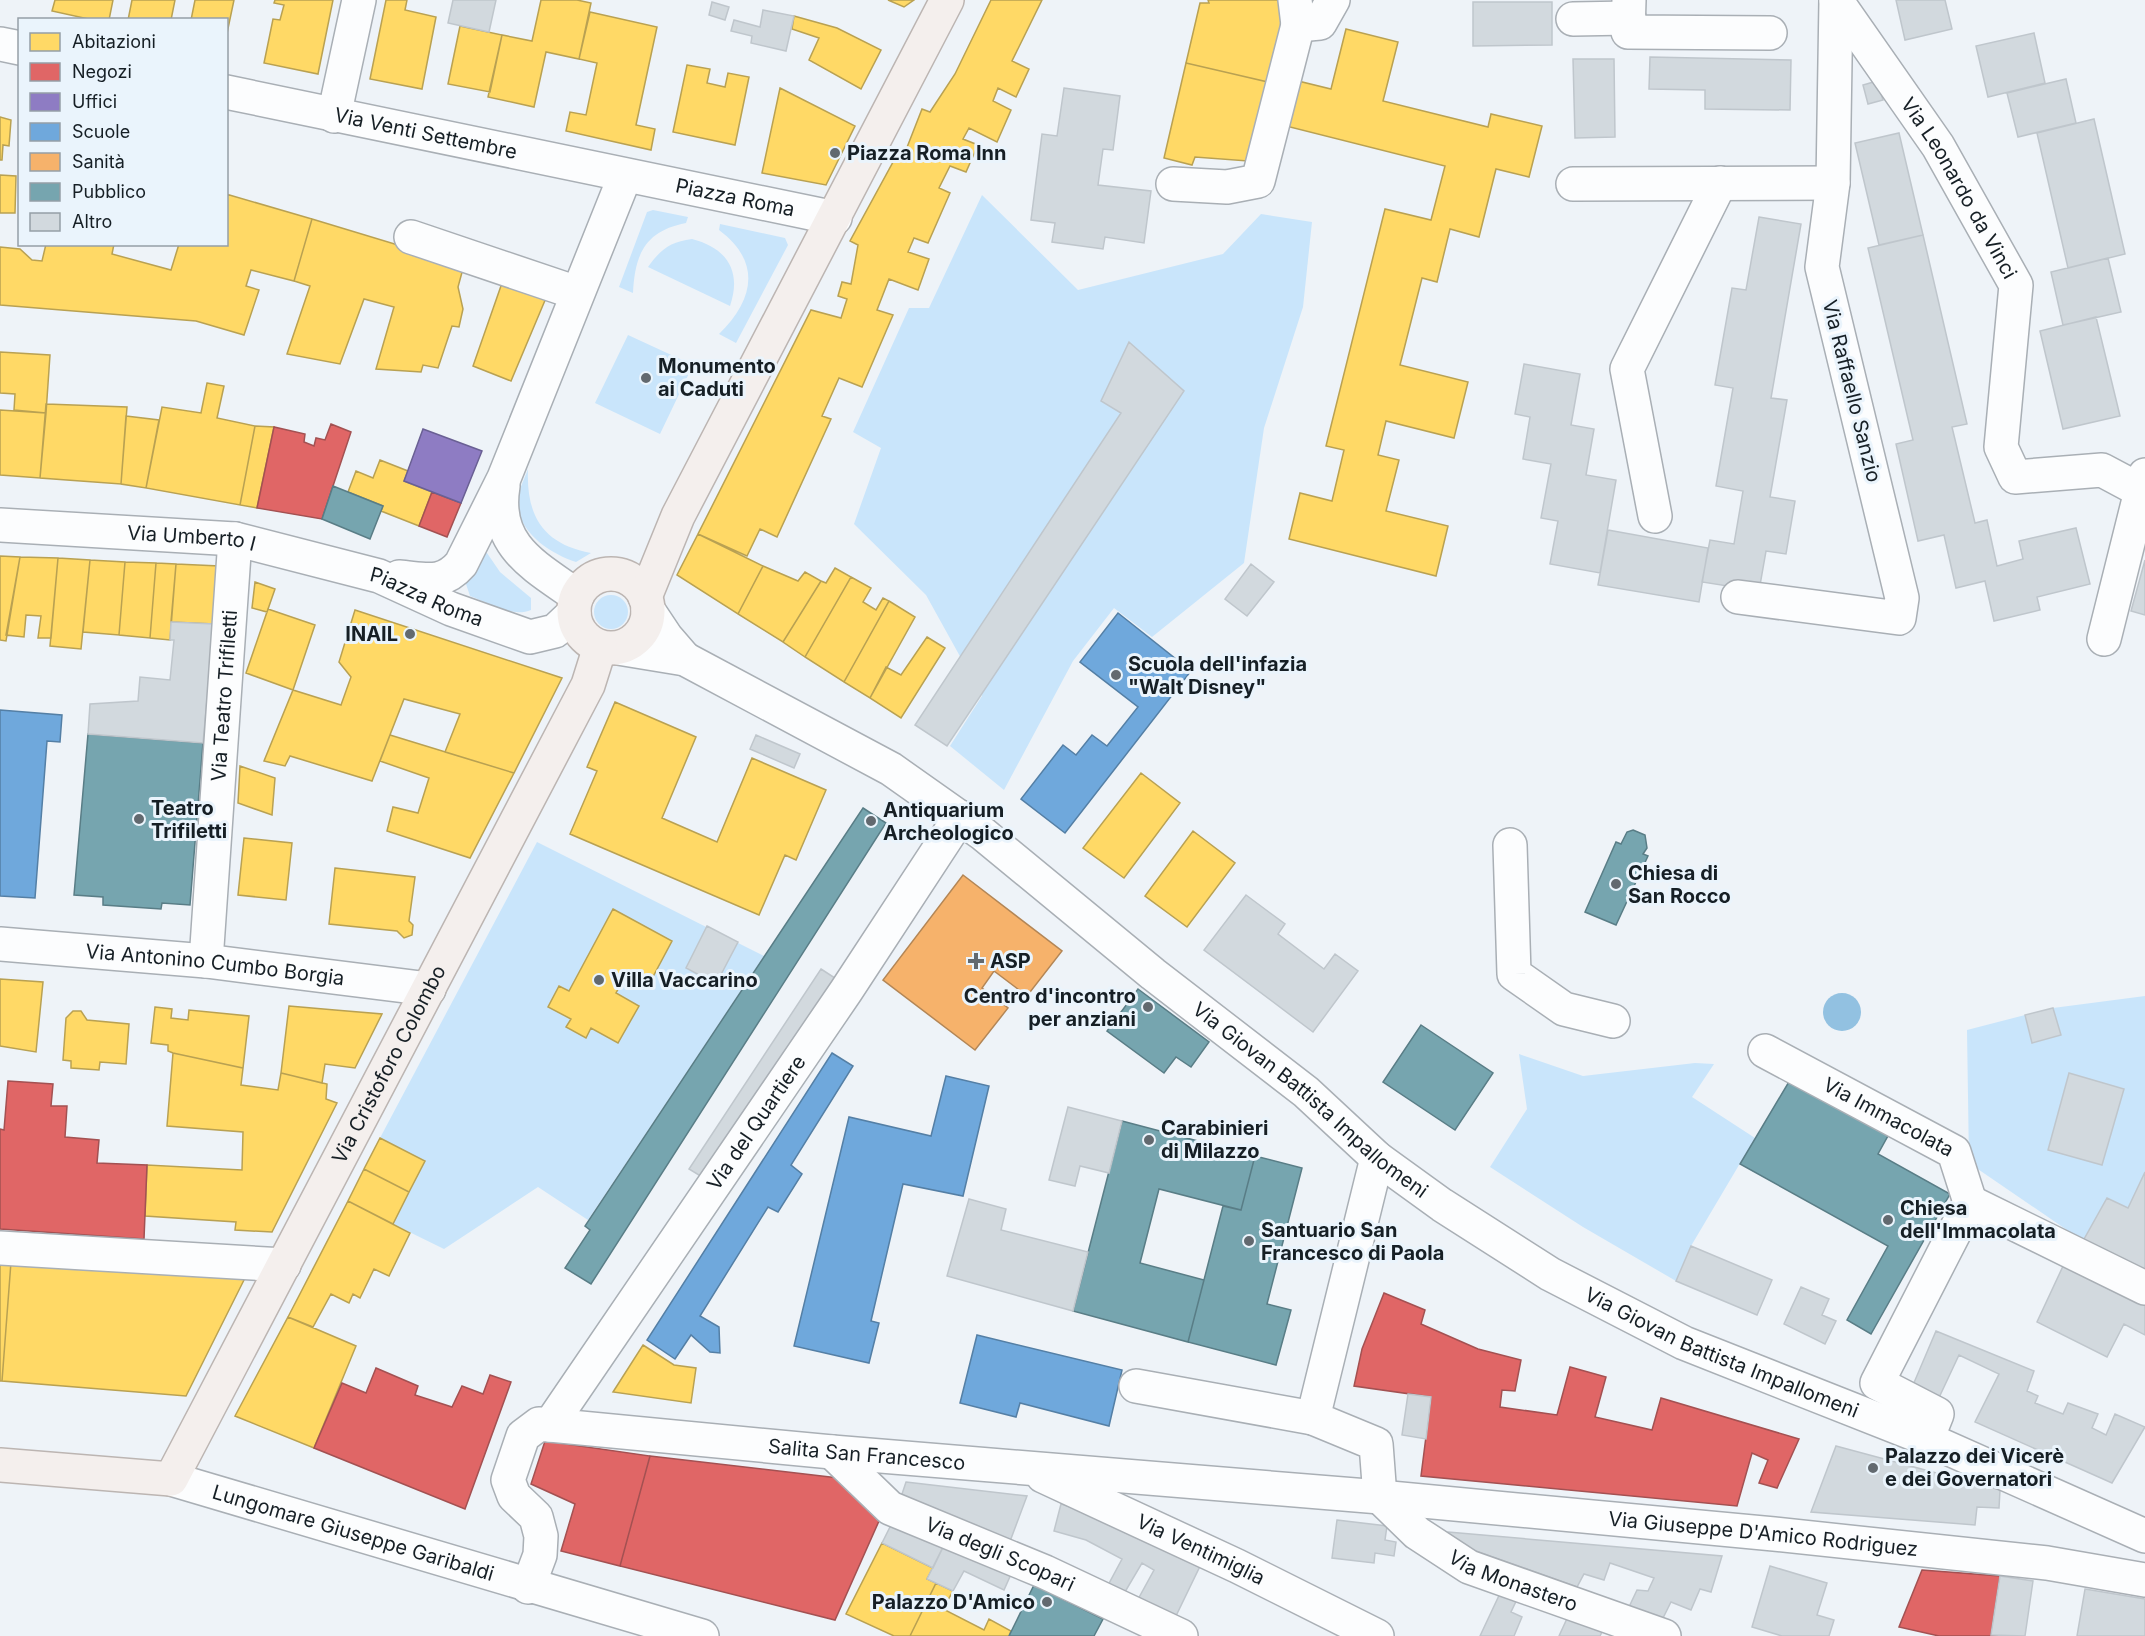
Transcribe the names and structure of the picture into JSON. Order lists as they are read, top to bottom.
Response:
{
  "streets": {
    "main road": ["Piazza Roma", "Via Cristoforo Colombo", "Lungomare Giuseppe Garibaldi"],
    "street": [
      "Via Venti Settembre",
      "Via Leonardo da Vinci",
      "Via Raffaello Sanzio",
      "Via Umberto I",
      "Via Teatro Trifiletti",
      "Via Antonino Cumbo Borgia",
      "Via Giovan Battista Impallomeni",
      "Via Immacolata",
      "Via del Quartiere",
      "Salita San Francesco",
      "Via Giuseppe D'Amico Rodriguez",
      "Via Ventimiglia",
      "Via degli Scopari",
      "Via Monastero"
    ]
  },
  "crossings": [
    ["Via Venti Settembre", "Piazza Roma"],
    ["Via Leonardo da Vinci", "Via Raffaello Sanzio"],
    ["Piazza Roma", "Via Umberto I"],
    ["Piazza Roma", "Via Cristoforo Colombo"],
    ["Piazza Roma", "Via Giovan Battista Impallomeni"],
    ["Via Umberto I", "Via Teatro Trifiletti"],
    ["Via Teatro Trifiletti", "Via Antonino Cumbo Borgia"],
    ["Via Antonino Cumbo Borgia", "Via Cristoforo Colombo"],
    ["Via Cristoforo Colombo", "Via Giovan Battista Impallomeni"],
    ["Via Cristoforo Colombo", "Lungomare Giuseppe Garibaldi"],
    ["Via Giovan Battista Impallomeni", "Via del Quartiere"],
    ["Via del Quartiere", "Salita San Francesco"],
    ["Salita San Francesco", "Lungomare Giuseppe Garibaldi"],
    ["Salita San Francesco", "Via Giuseppe D'Amico Rodriguez"],
    ["Salita San Francesco", "Via Ventimiglia"],
    ["Salita San Francesco", "Via degli Scopari"],
    ["Salita San Francesco", "Via Monastero"],
    ["Via Giuseppe D'Amico Rodriguez", "Via Monastero"]
  ],
  "places": {
    "other": [
      "Piazza Roma Inn",
      "Monumento ai Caduti",
      "INAIL",
      "Scuola dell'infazia \"Walt Disney\"",
      "Teatro Trifiletti",
      "Antiquarium Archeologico",
      "Chiesa di San Rocco",
      "Villa Vaccarino",
      "Centro d'incontro per anziani",
      "Carabinieri di Milazzo",
      "Chiesa dell'Immacolata",
      "Santuario San Francesco di Paola",
      "Palazzo dei Vicerè e dei Governatori",
      "Palazzo D'Amico"
    ],
    "health": ["ASP"]
  },
  "legend": [
    "Abitazioni",
    "Negozi",
    "Uffici",
    "Scuole",
    "Sanità",
    "Pubblico",
    "Altro"
  ]
}
